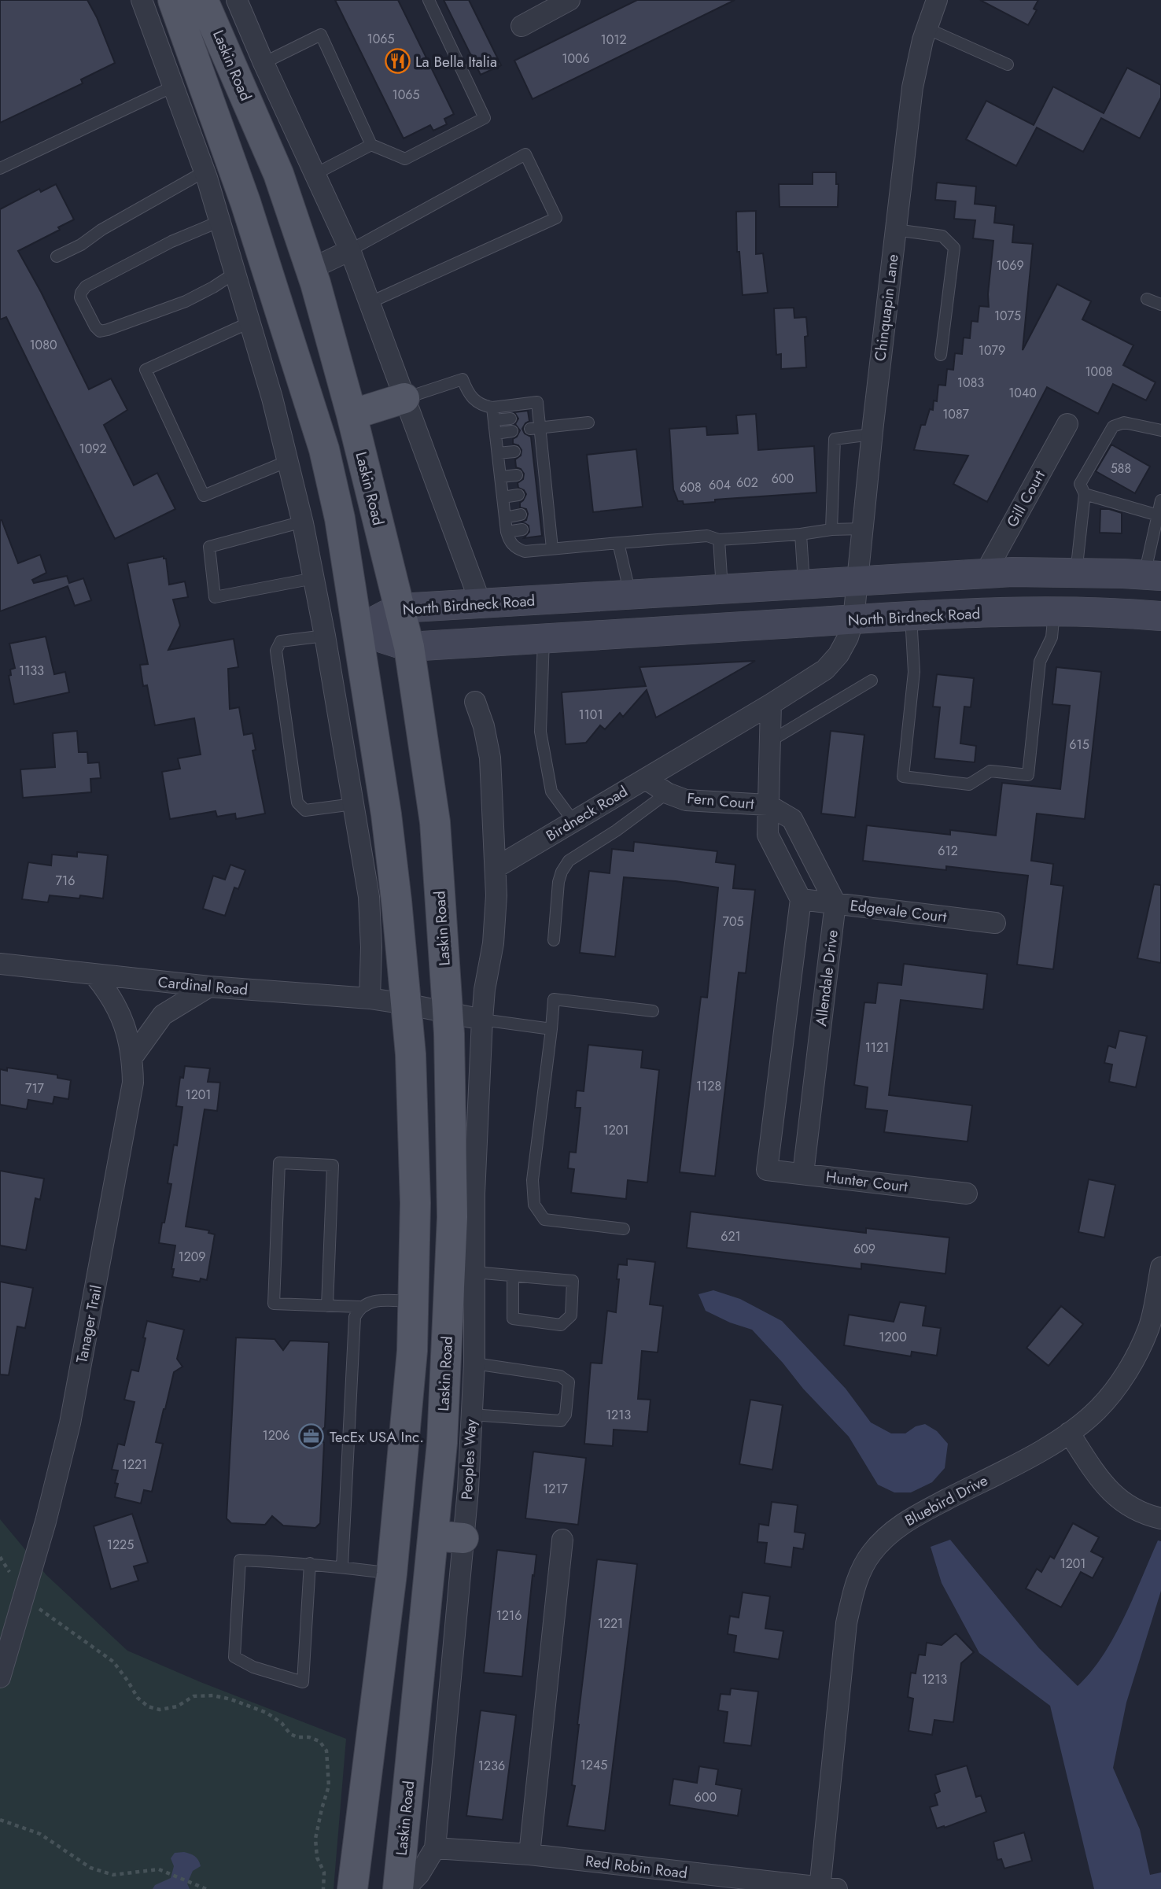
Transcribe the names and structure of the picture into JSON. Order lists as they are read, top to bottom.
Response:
{
  "streets": {
    "main road": ["Laskin Road", "North Birdneck Road"],
    "street": [
      "Chinquapin Lane",
      "Gill Court",
      "Fern Court",
      "Birdneck Road",
      "Edgevale Court",
      "Allendale Drive",
      "Cardinal Road",
      "Hunter Court",
      "Tanager Trail",
      "Peoples Way",
      "Bluebird Drive",
      "Red Robin Road"
    ]
  },
  "crossings": [
    ["Laskin Road", "North Birdneck Road"],
    ["Laskin Road", "Cardinal Road"],
    ["Chinquapin Lane", "North Birdneck Road"],
    ["Chinquapin Lane", "Birdneck Road"],
    ["Gill Court", "North Birdneck Road"],
    ["North Birdneck Road", "Birdneck Road"],
    ["Fern Court", "Birdneck Road"],
    ["Edgevale Court", "Allendale Drive"],
    ["Edgevale Court", "Hunter Court"],
    ["Allendale Drive", "Hunter Court"],
    ["Cardinal Road", "Tanager Trail"],
    ["Peoples Way", "Red Robin Road"],
    ["Bluebird Drive", "Red Robin Road"]
  ],
  "places": {
    "restaurant": ["La Bella Italia"],
    "office": ["TecEx USA Inc."]
  },
  "house_numbers": [
    "1065",
    "1012",
    "1006",
    "1065",
    "1069",
    "1075",
    "1080",
    "1079",
    "1008",
    "1083",
    "1040",
    "1087",
    "1092",
    "588",
    "600",
    "602",
    "604",
    "608",
    "1133",
    "1101",
    "615",
    "612",
    "716",
    "705",
    "1121",
    "1128",
    "717",
    "1201",
    "1201",
    "621",
    "609",
    "1209",
    "1200",
    "1213",
    "1206",
    "1221",
    "1217",
    "1225",
    "1201",
    "1216",
    "1221",
    "1213",
    "1245",
    "1236",
    "600"
  ]
}
